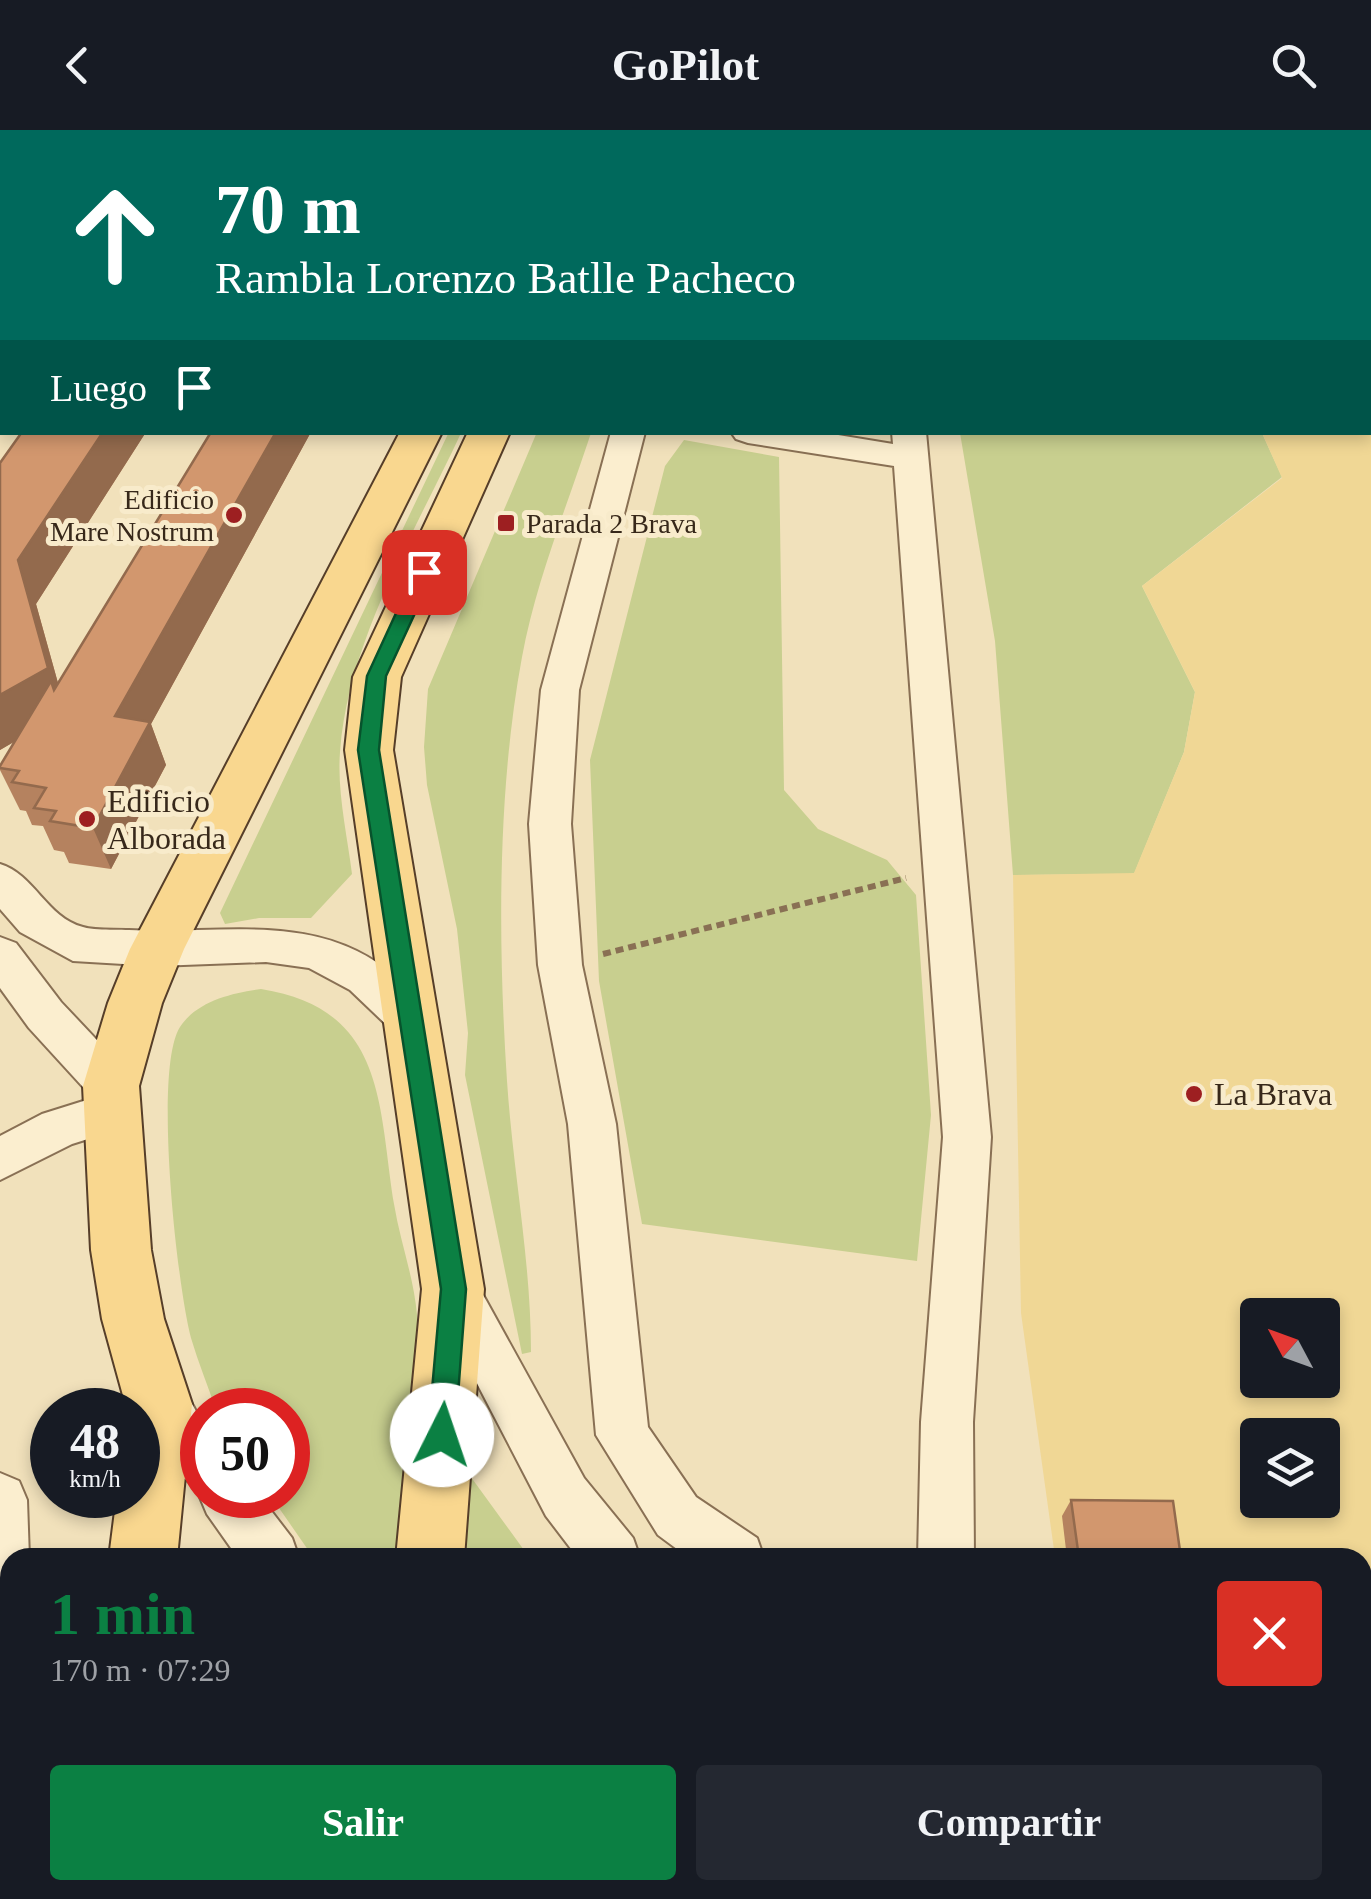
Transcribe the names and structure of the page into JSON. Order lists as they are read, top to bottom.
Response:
{
  "places": {
    "other": ["Edificio Mare Nostrum", "Edificio Alborada", "La Brava"],
    "transit": ["Parada 2 Brava"]
  },
  "north": "top left",
  "page": {
    "header": "GoPilot",
    "turn": ["70 m", "Rambla Lorenzo Batlle Pacheco"],
    "then": "Luego",
    "speed": "48 km/h",
    "limit": "50",
    "heading": ["1 min", "170 m · 07:29"],
    "buttons": ["Salir", "Compartir"]
  }
}
